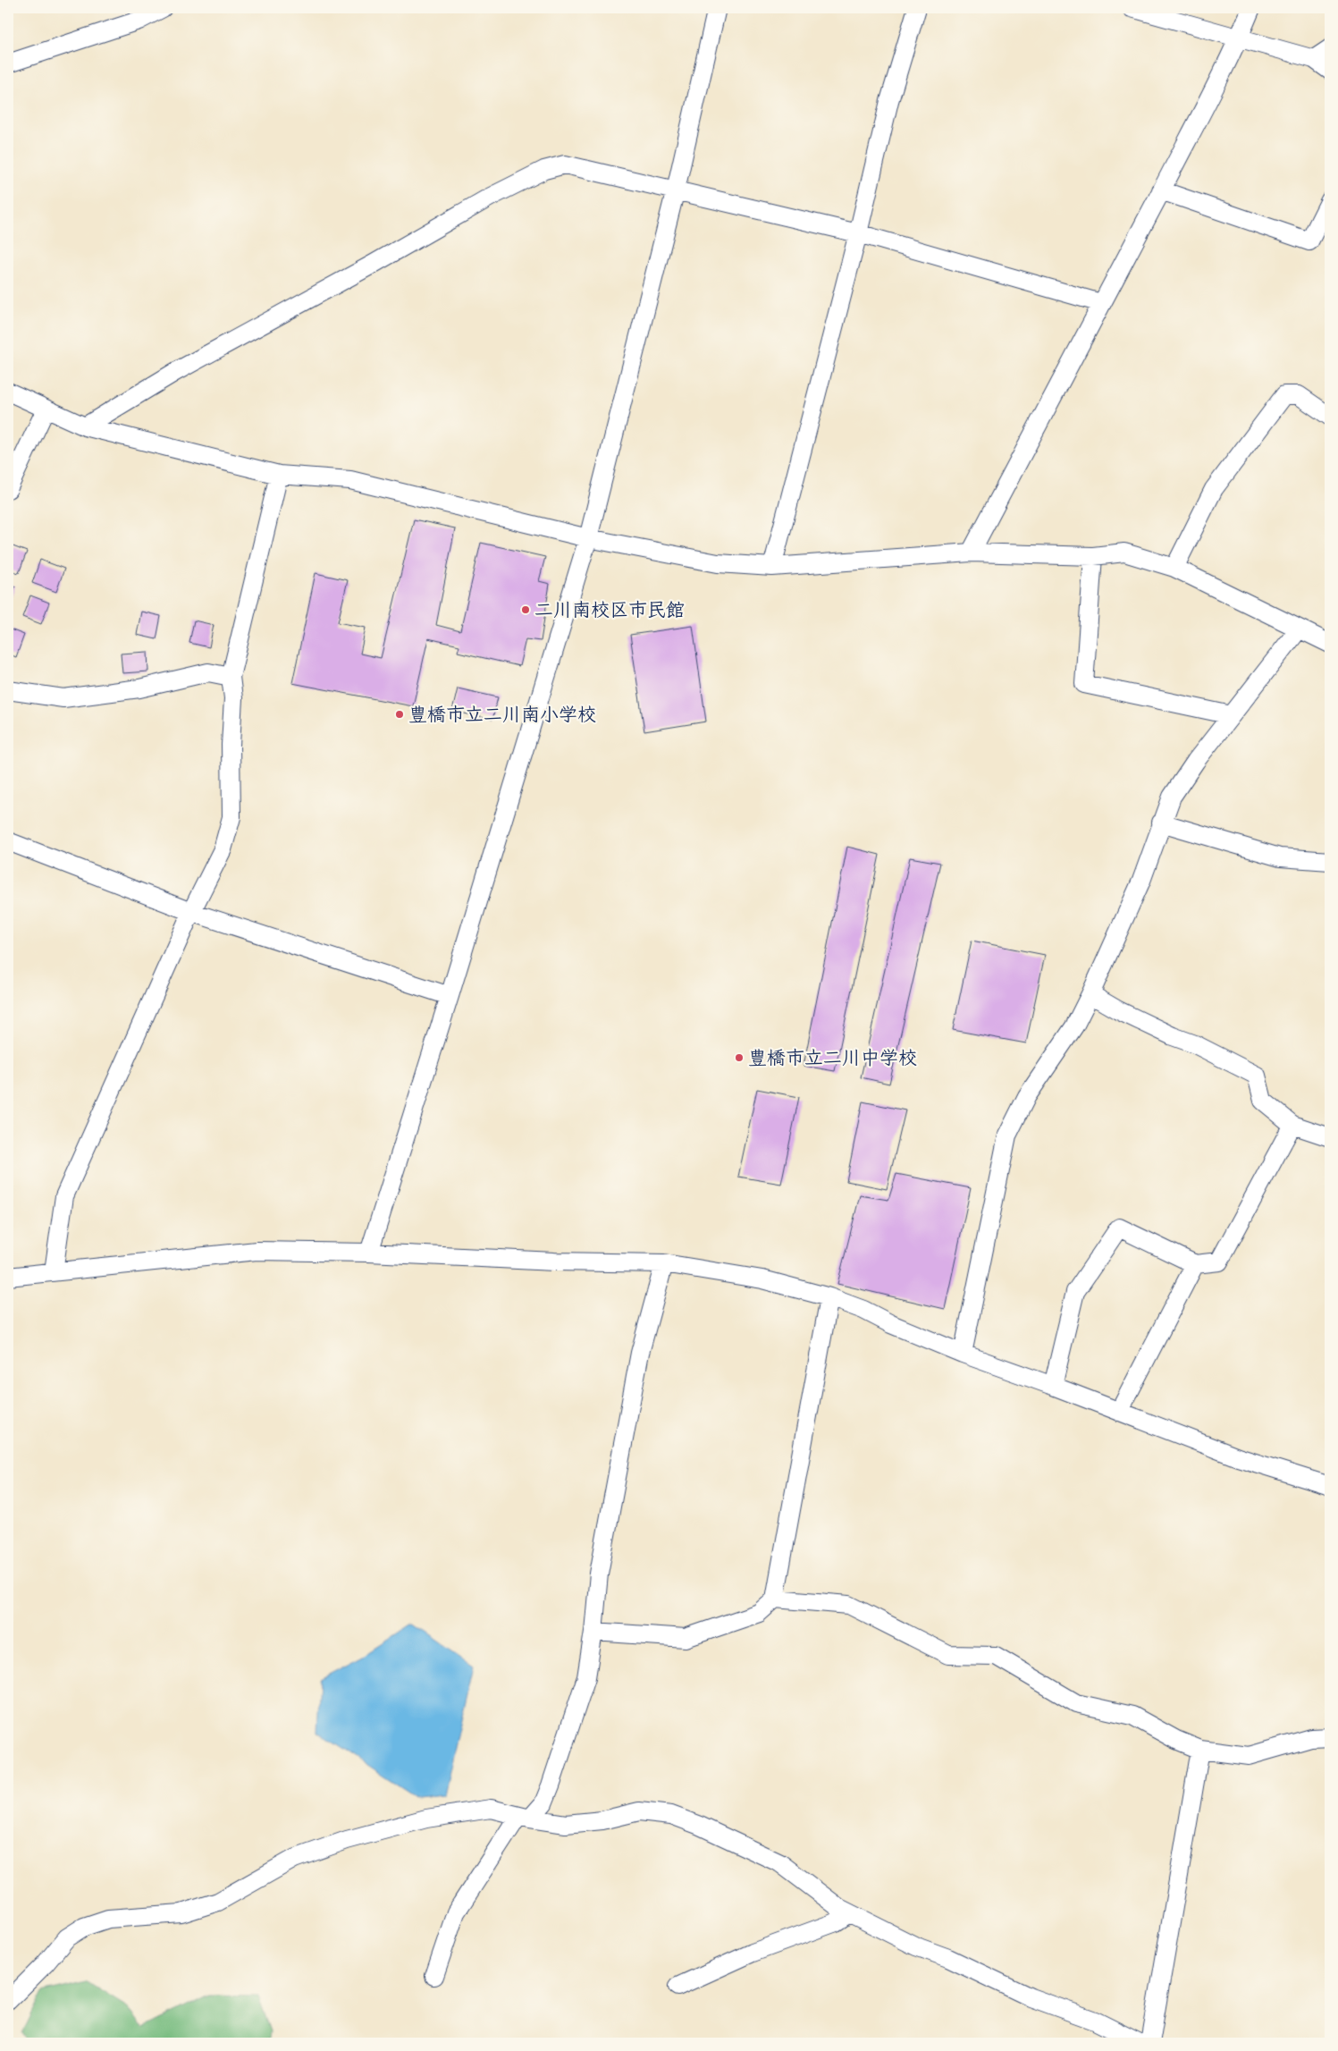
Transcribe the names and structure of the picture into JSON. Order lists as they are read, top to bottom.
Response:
{
  "places": ["二川南校区市民館", "豊橋市立二川南小学校", "豊橋市立二川中学校"]
}
